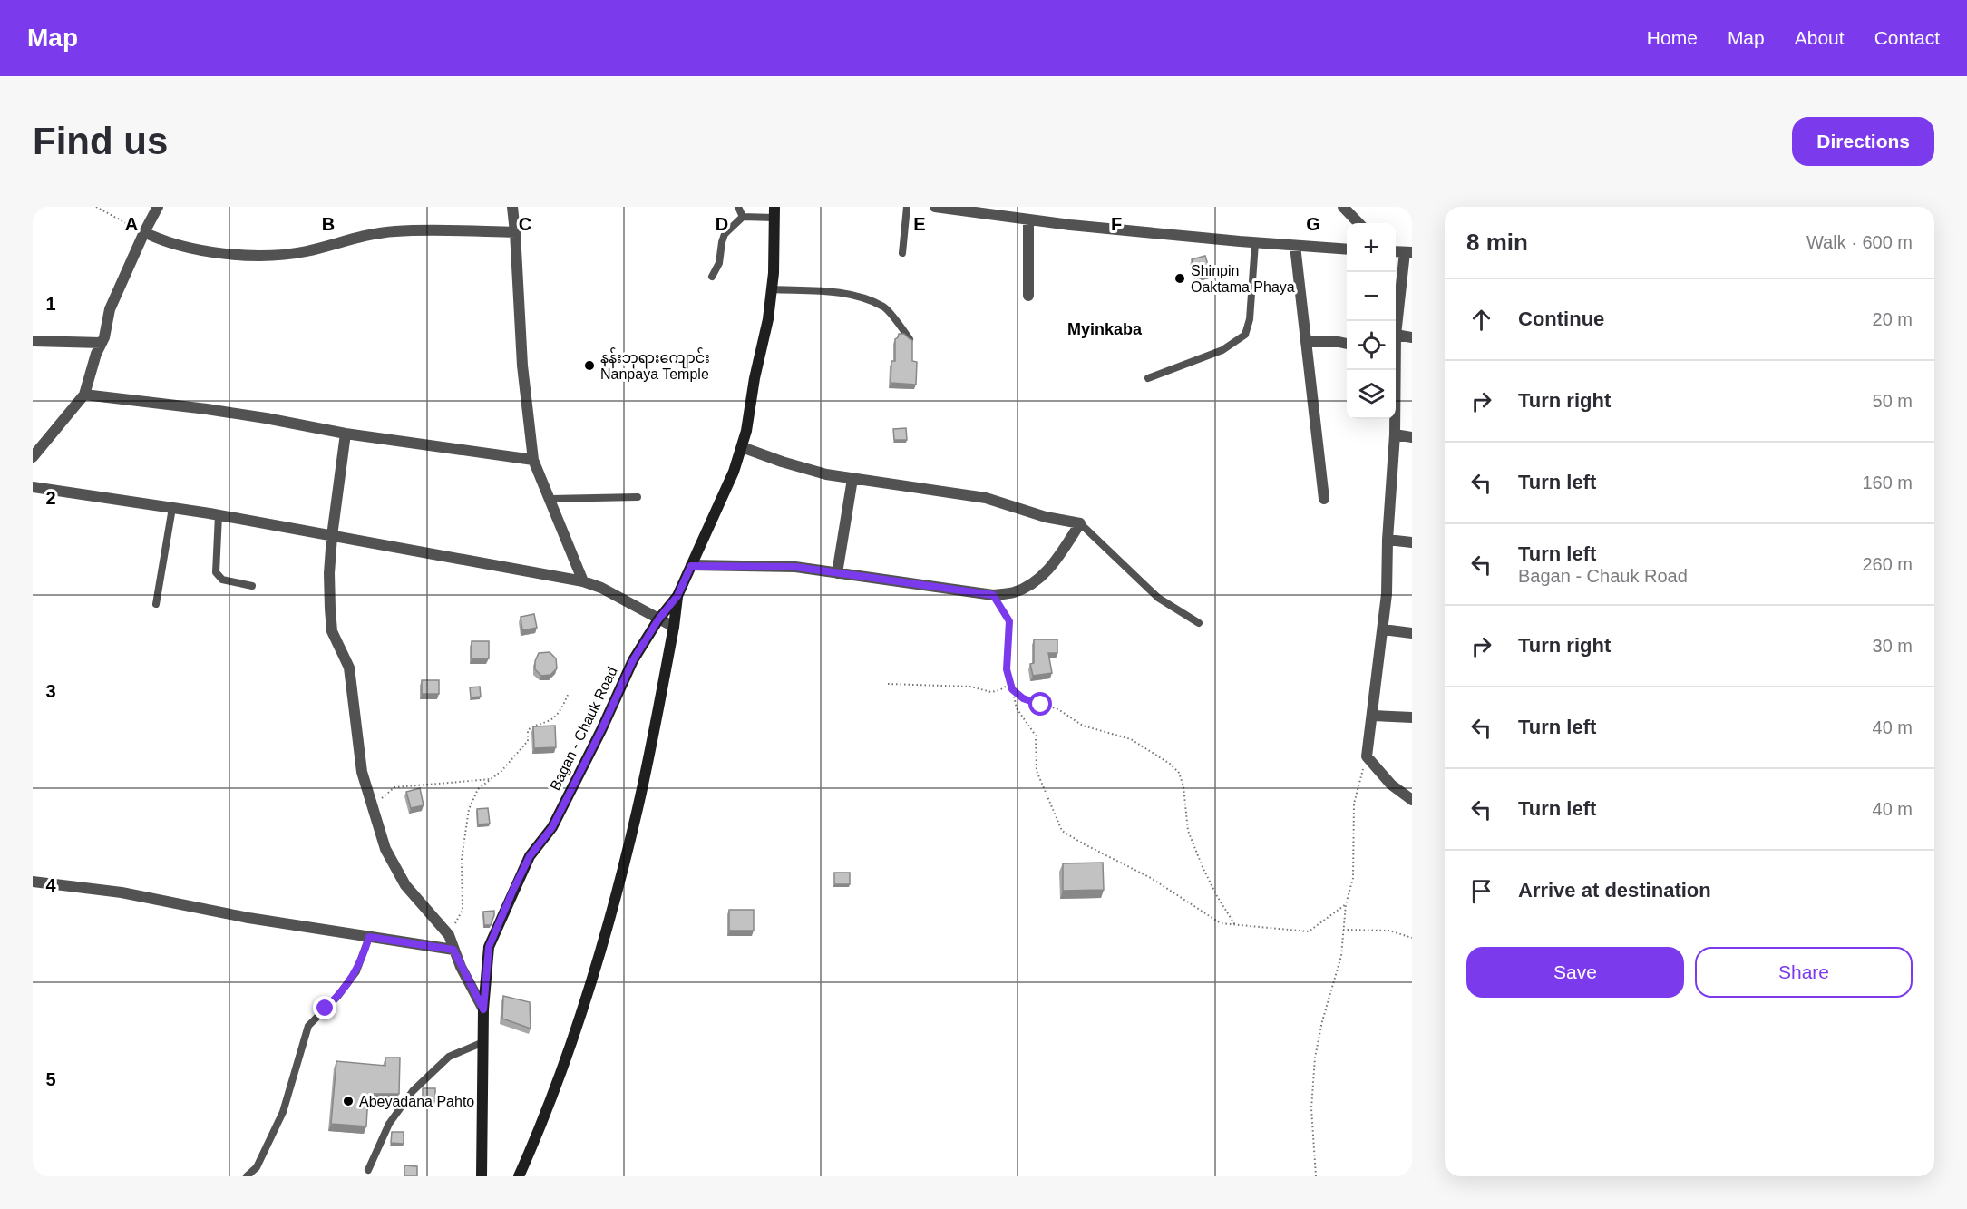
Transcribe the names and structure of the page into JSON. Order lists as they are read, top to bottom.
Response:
{
  "streets": {
    "main road": ["Bagan - Chauk Road"]
  },
  "districts": ["Myinkaba"],
  "places": ["Shinpin Oaktama Phaya", "နန်းဘုရားကျောင်း Nanpaya Temple", "Abeyadana Pahto"],
  "page": {
    "header": "Map",
    "nav": [
      "Home",
      "Map",
      "About",
      "Contact"
    ],
    "buttons": [
      "Directions",
      ["Save", "Share"]
    ],
    "title": "Find us",
    "heading": ["8 min", "Walk · 600 m"],
    "map_buttons": ["+", "−"],
    "list": [
      ["Continue", "20 m"],
      ["Turn right", "50 m"],
      ["Turn left", "160 m"],
      ["Turn left", "Bagan - Chauk Road", "260 m"],
      ["Turn right", "30 m"],
      ["Turn left", "40 m"],
      ["Turn left", "40 m"],
      "Arrive at destination"
    ]
  },
  "grid": {
    "columns": [
      "A",
      "B",
      "C",
      "D",
      "E",
      "F",
      "G"
    ],
    "rows": [
      "1",
      "2",
      "3",
      "4",
      "5"
    ]
  }
}
